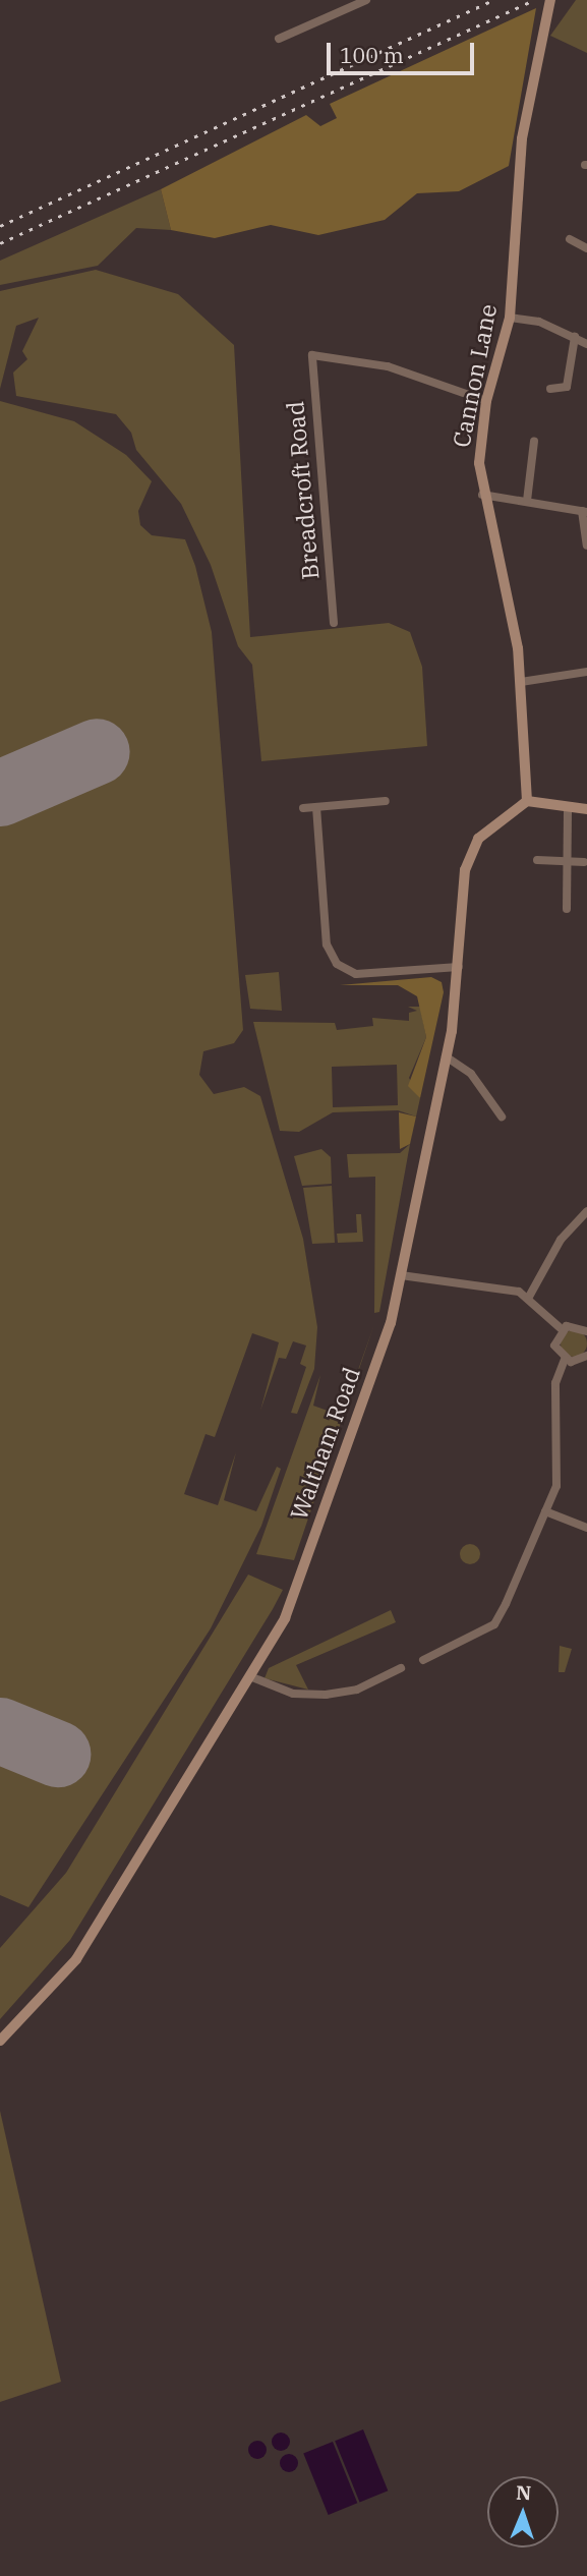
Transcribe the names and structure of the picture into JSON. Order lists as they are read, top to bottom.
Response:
{
  "streets": {
    "street": ["Cannon Lane", "Breadcroft Road", "Waltham Road"]
  },
  "crossings": [
    ["Cannon Lane", "Breadcroft Road"],
    ["Cannon Lane", "Waltham Road"]
  ],
  "scale_bar": "100 m",
  "north": "top"
}
